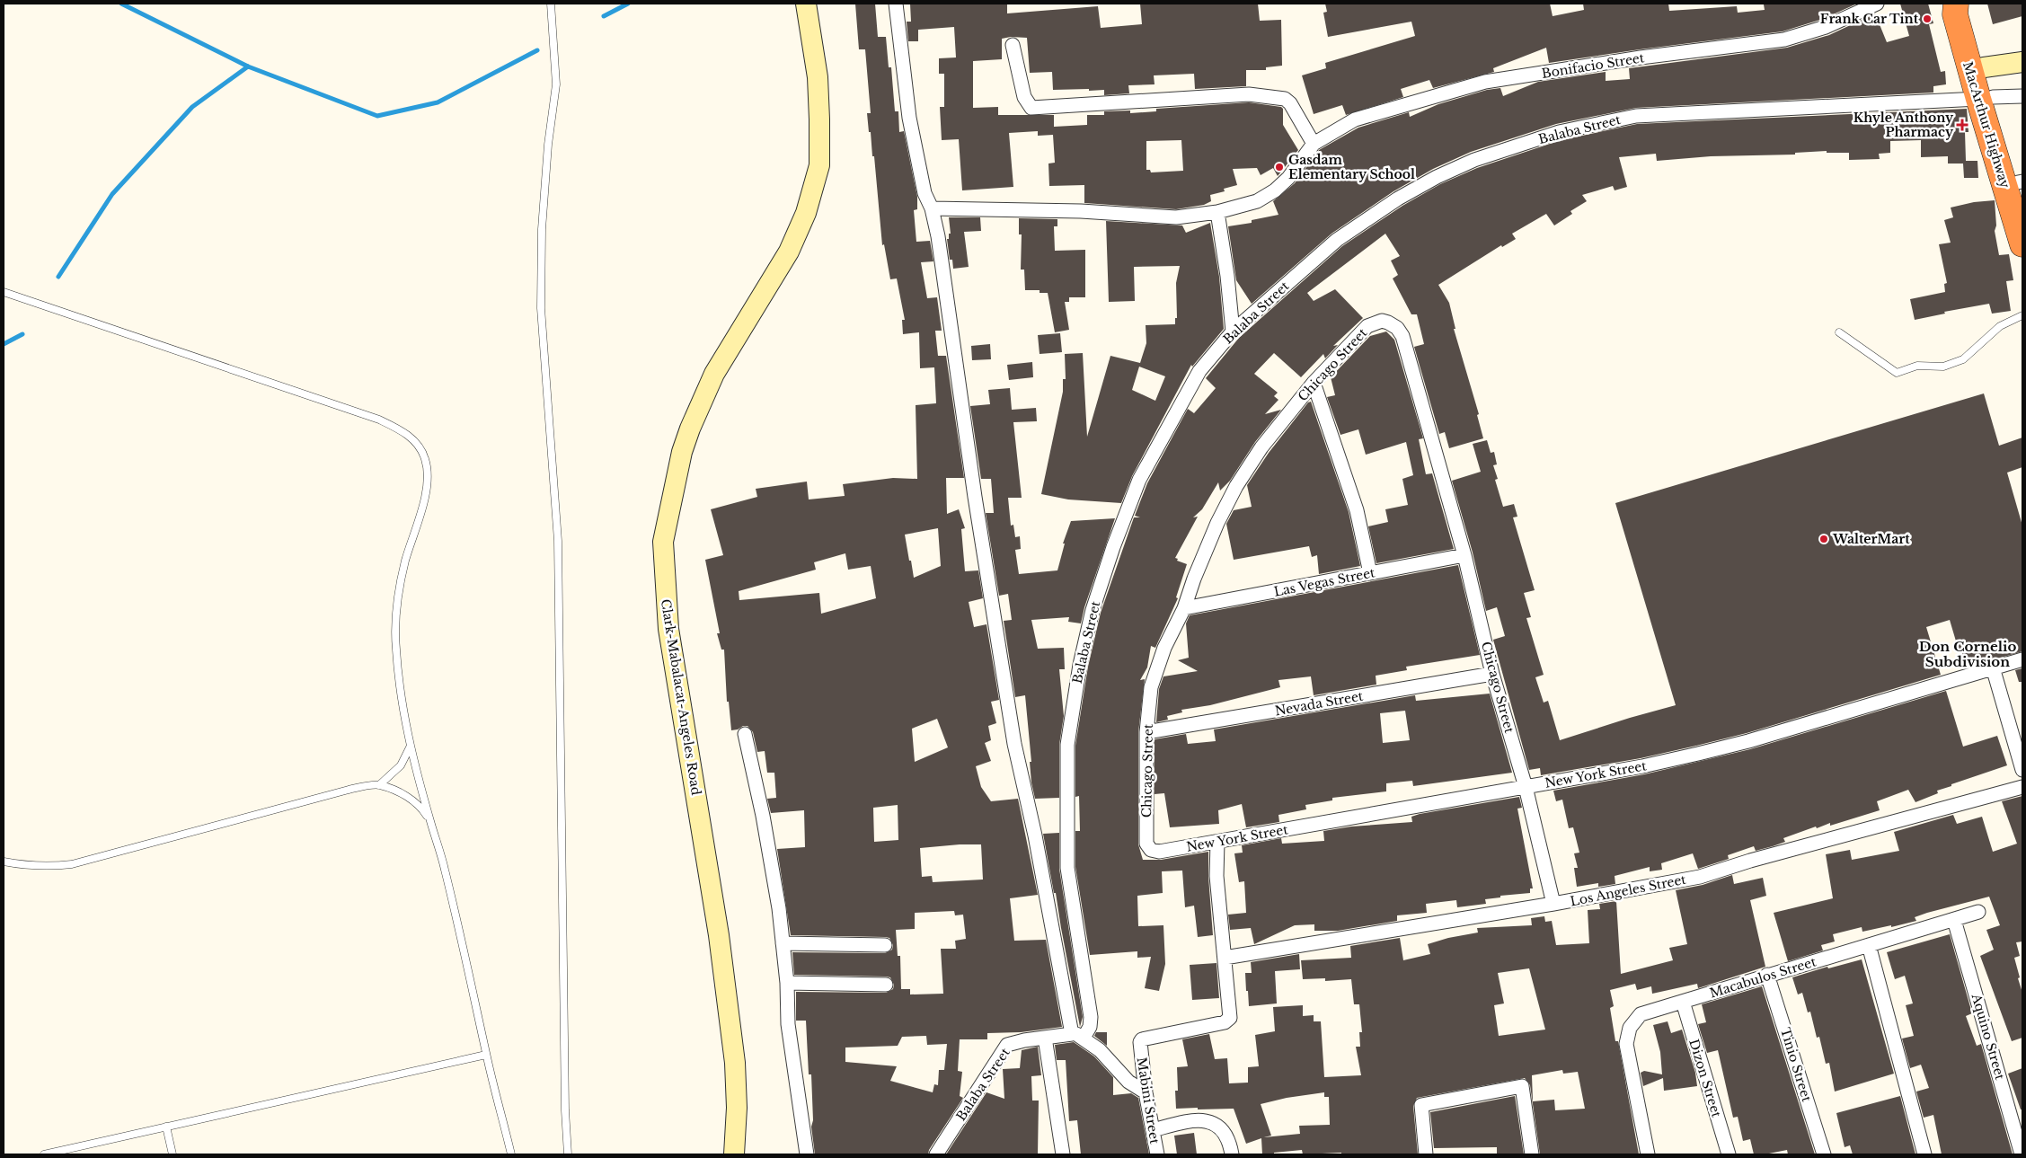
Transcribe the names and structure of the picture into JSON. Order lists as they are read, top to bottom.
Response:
{
  "streets": {
    "highway": ["MacArthur Highway"],
    "main road": ["Clark-Mabalacat-Angeles Road"],
    "street": [
      "Bonifacio Street",
      "Balaba Street",
      "Chicago Street",
      "Las Vegas Street",
      "Nevada Street",
      "New York Street",
      "Los Angeles Street",
      "Macabulos Street",
      "Aquino Street",
      "Tinio Street",
      "Dizon Street",
      "Mabini Street"
    ]
  },
  "crossings": [
    ["MacArthur Highway", "Balaba Street"],
    ["Chicago Street", "Las Vegas Street"],
    ["Chicago Street", "Nevada Street"],
    ["Chicago Street", "New York Street"],
    ["Chicago Street", "Los Angeles Street"],
    ["Los Angeles Street", "Mabini Street"],
    ["Macabulos Street", "Aquino Street"],
    ["Macabulos Street", "Tinio Street"],
    ["Macabulos Street", "Dizon Street"]
  ],
  "districts": ["Don Cornelio Subdivision"],
  "places": {
    "other": ["Frank Car Tint", "Gasdam Elementary School", "WalterMart"],
    "health": ["Khyle Anthony Pharmacy"]
  }
}
